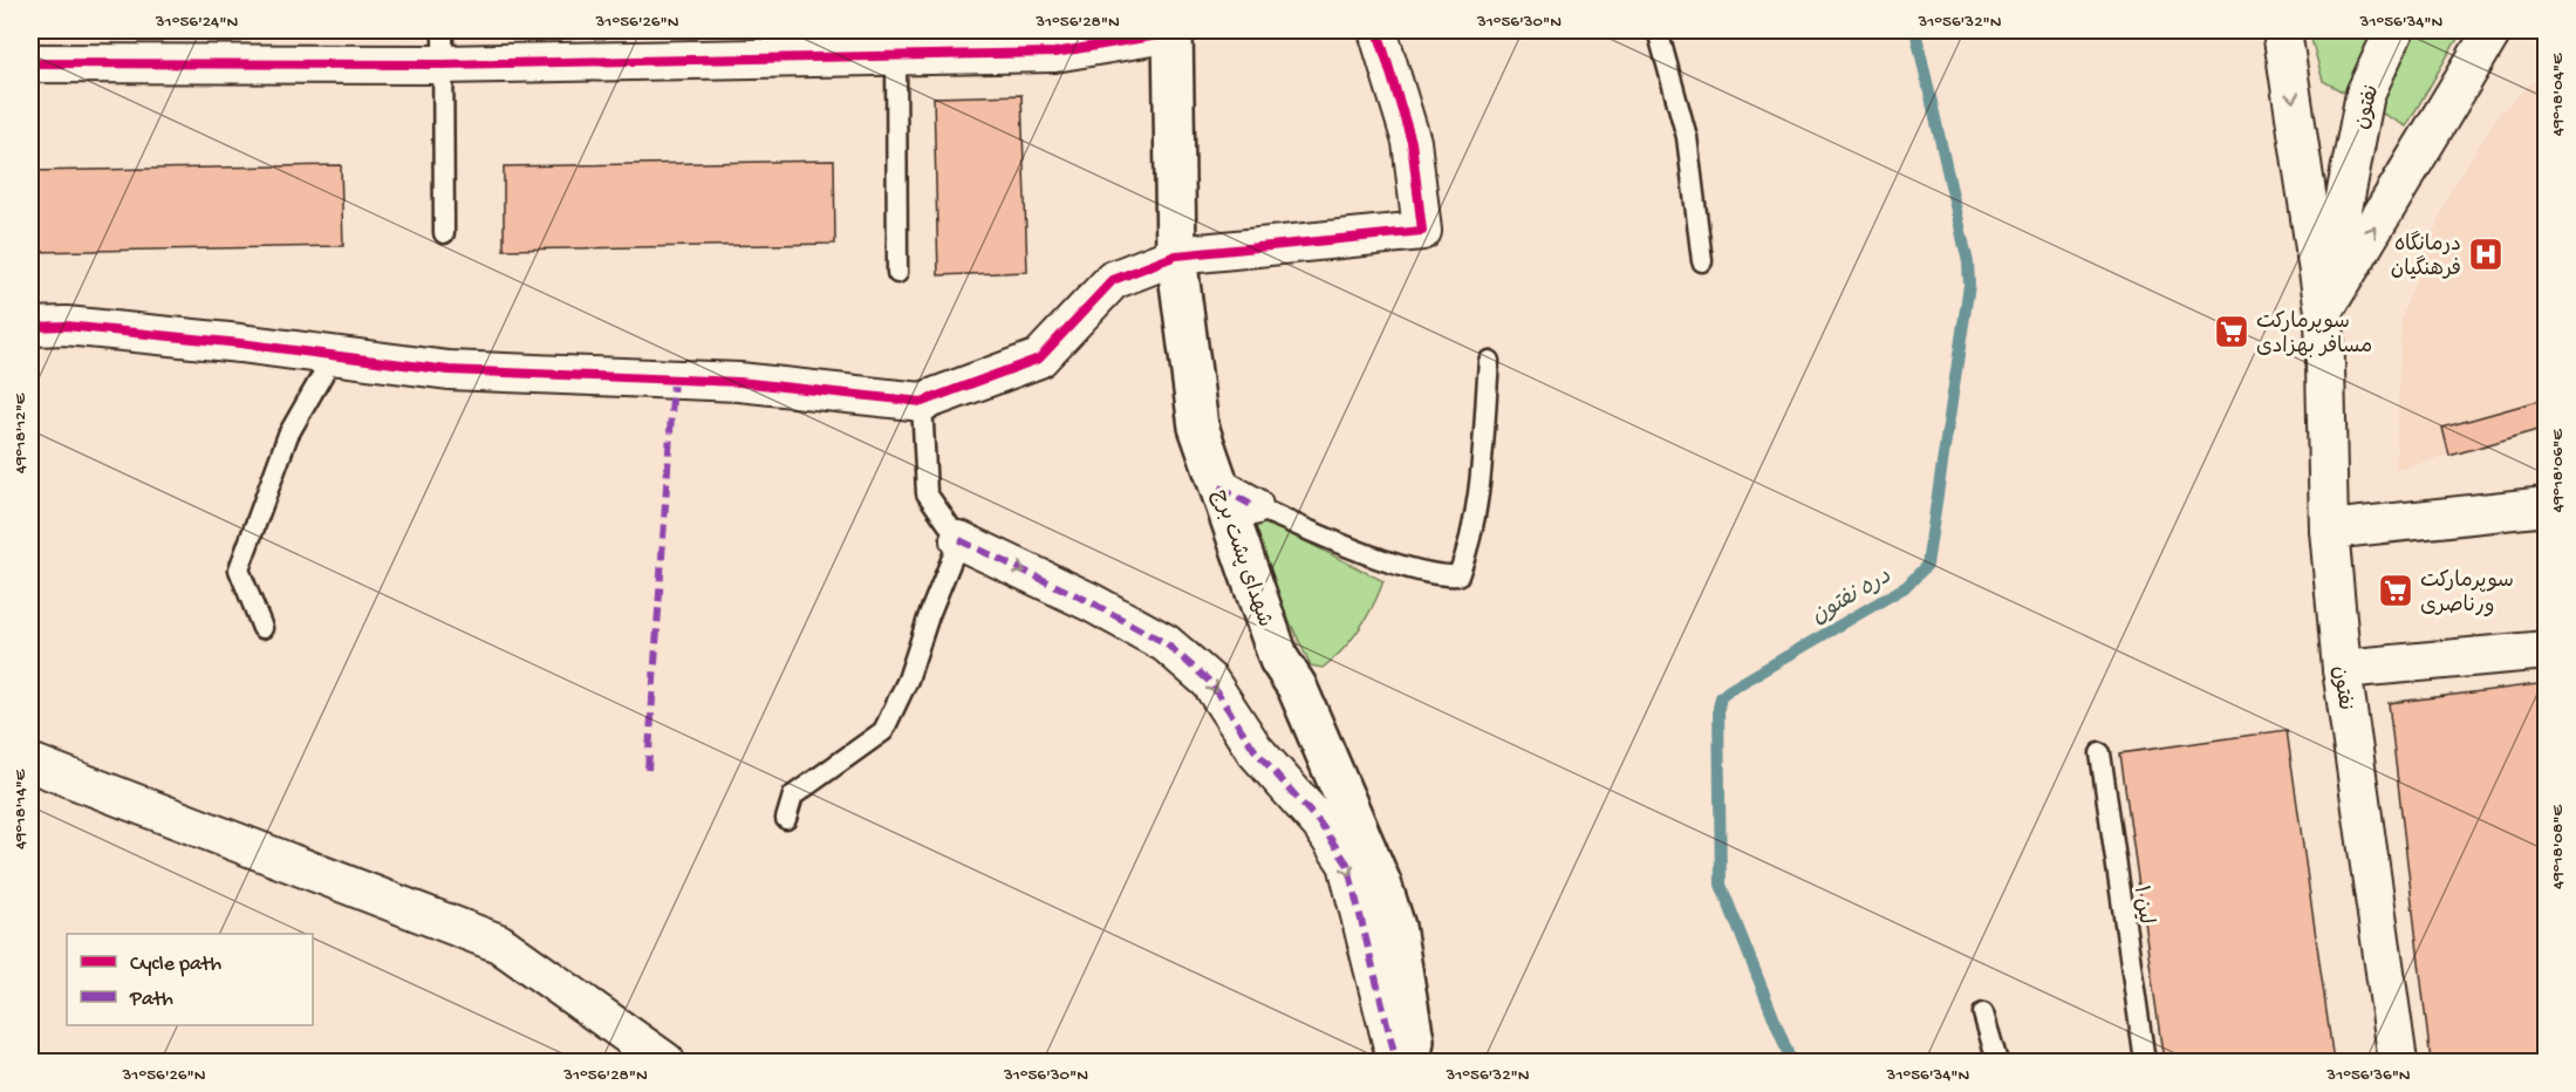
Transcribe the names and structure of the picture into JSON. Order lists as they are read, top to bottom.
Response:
{
  "streets": {
    "street": ["نفتون", "شهدای پشت برج"],
    "lane": ["لین ۱"]
  },
  "water": ["دره نفتون"],
  "places": {
    "hospital": ["درمانگاه فرهنگیان"],
    "supermarket": ["سوپرمارکت مسافر بهزادی", "سوپرمارکت ورناصری"]
  },
  "legend": ["Cycle path", "Path"],
  "coordinates": [
    "31°56'24\"N",
    "31°56'26\"N",
    "31°56'28\"N",
    "31°56'30\"N",
    "31°56'32\"N",
    "31°56'34\"N",
    "49°18'04\"E",
    "49°18'12\"E",
    "49°18'06\"E",
    "49°18'14\"E",
    "49°18'08\"E",
    "31°56'36\"N"
  ]
}
